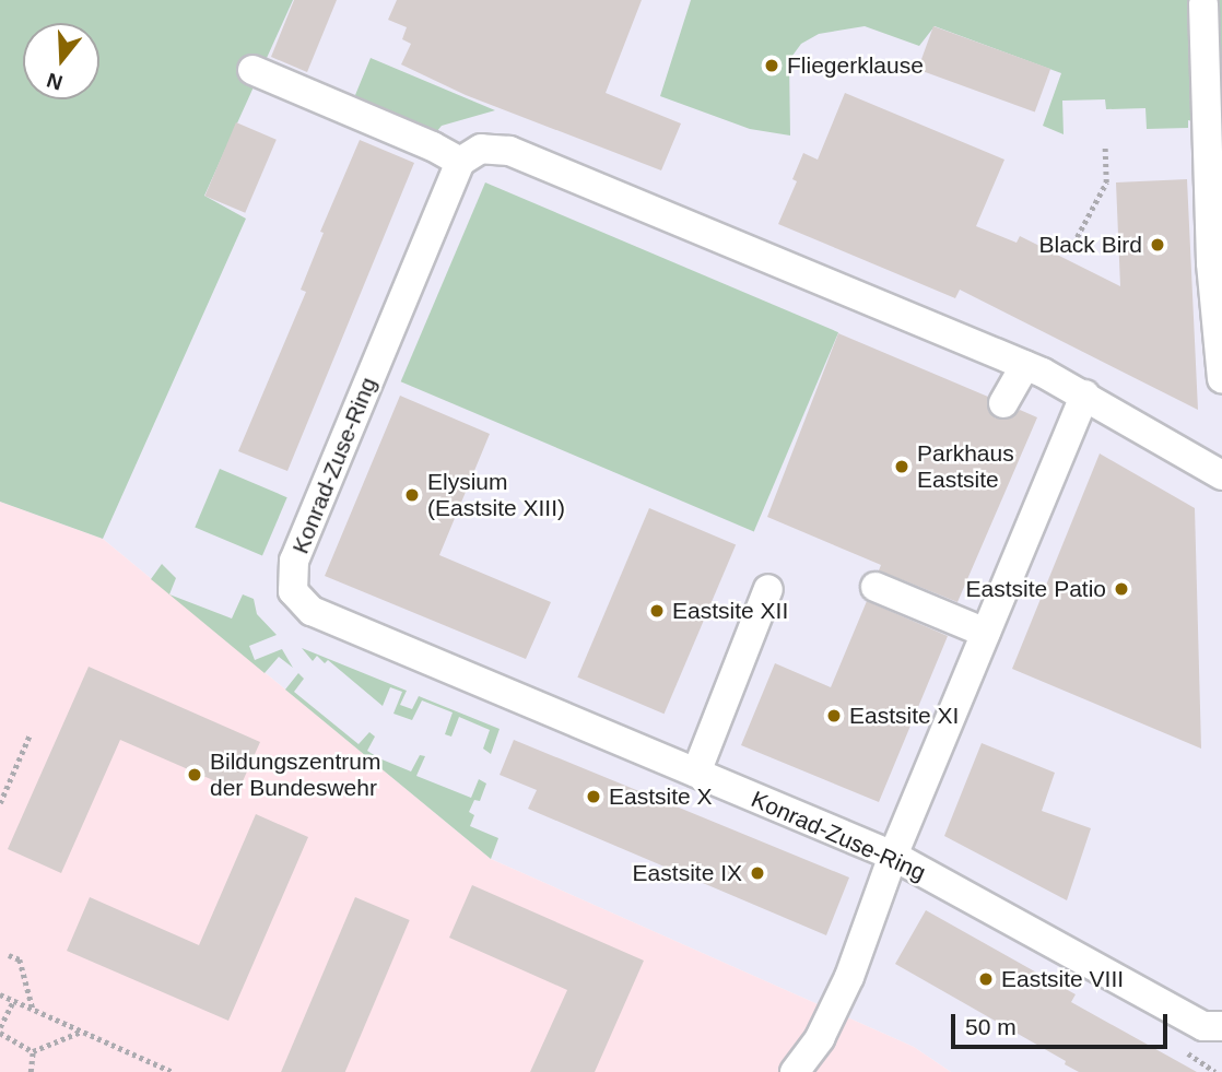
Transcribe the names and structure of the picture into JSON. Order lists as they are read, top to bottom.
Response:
{
  "streets": {
    "street": ["Konrad-Zuse-Ring"]
  },
  "places": [
    "Fliegerklause",
    "Black Bird",
    "Parkhaus Eastsite",
    "Elysium (Eastsite XIII)",
    "Eastsite Patio",
    "Eastsite XII",
    "Eastsite XI",
    "Bildungszentrum der Bundeswehr",
    "Eastsite X",
    "Eastsite IX",
    "Eastsite VIII"
  ],
  "scale_bar": "50 m",
  "north": "bottom"
}
